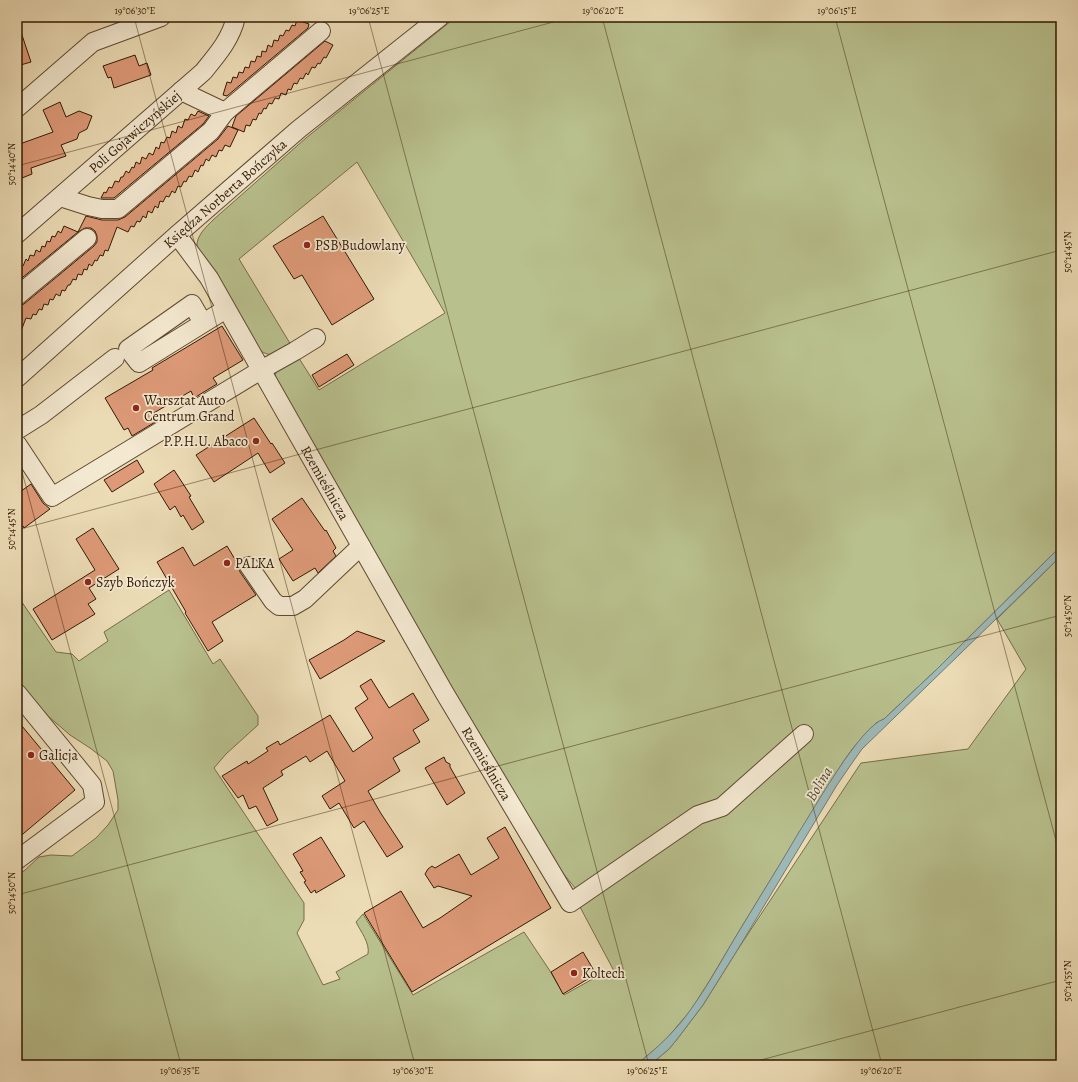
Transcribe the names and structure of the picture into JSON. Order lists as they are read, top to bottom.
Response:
{
  "streets": {
    "street": ["Poli Gojawiczyńskiej", "Księdza Norberta Bończyka", "Rzemieślnicza"]
  },
  "crossings": [
    ["Księdza Norberta Bończyka", "Rzemieślnicza"]
  ],
  "water": ["Bolina"],
  "places": [
    "PSB Budowlany",
    "Warsztat Auto Centrum Grand",
    "P.P.H.U. Abaco",
    "PALKA",
    "Szyb Bończyk",
    "Galicja",
    "Koltech"
  ],
  "coordinates": [
    "19°06'30\"E",
    "19°06'25\"E",
    "19°06'20\"E",
    "19°06'15\"E",
    "50°14'40\"N",
    "50°14'45\"N",
    "50°14'50\"N",
    "50°14'55\"N",
    "19°06'35\"E"
  ]
}
